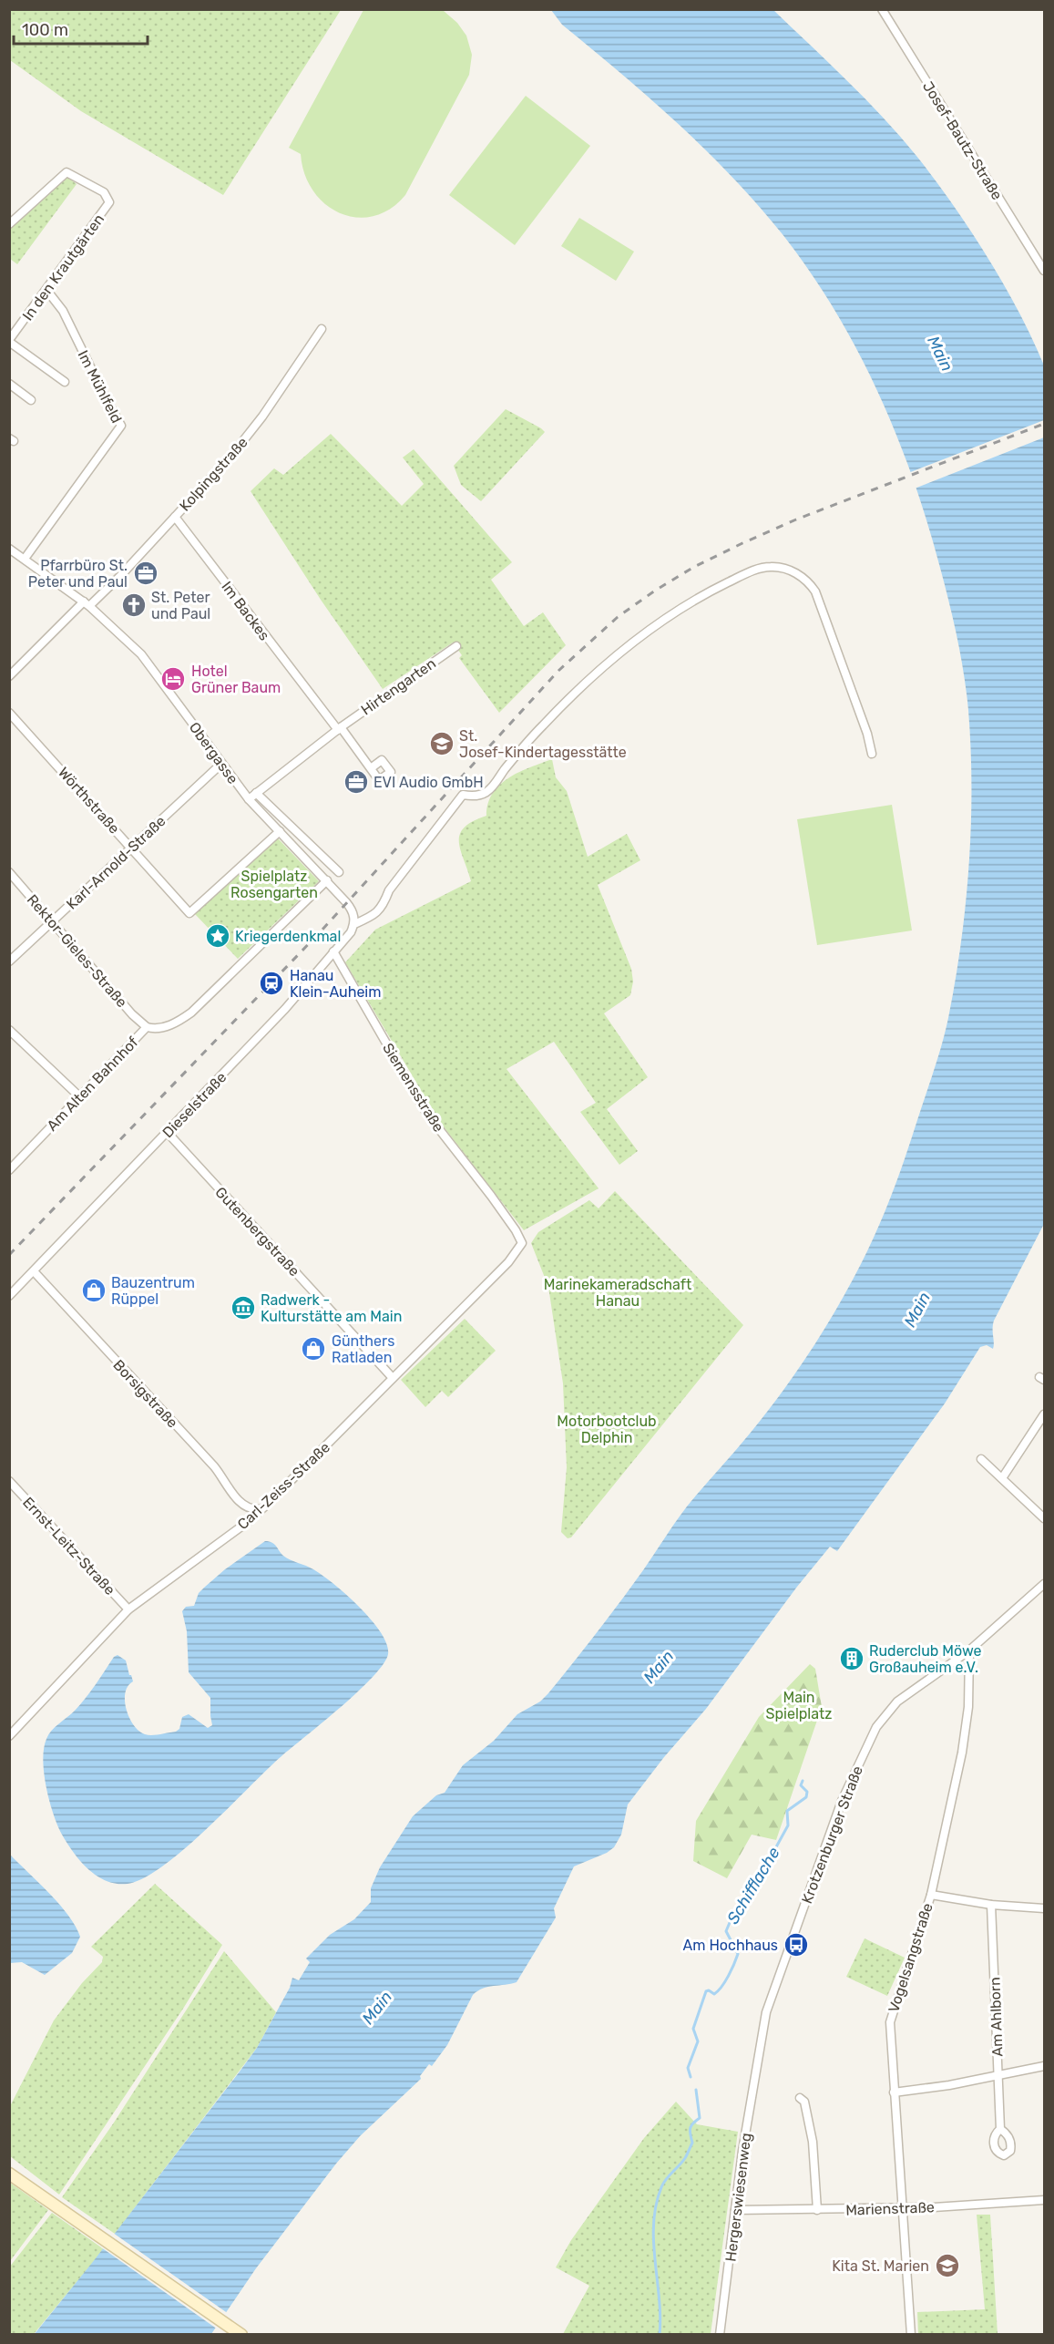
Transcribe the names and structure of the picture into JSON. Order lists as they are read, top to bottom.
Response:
{
  "streets": {
    "street": [
      "Josef-Bautz-Straße",
      "In den Krautgärten",
      "Im Mühlfeld",
      "Kolpingstraße",
      "Im Backes",
      "Hirtengarten",
      "Obergasse",
      "Wörthstraße",
      "Karl-Arnold-Straße",
      "Rektor-Gieles-Straße",
      "Am Alten Bahnhof",
      "Siemensstraße",
      "Dieselstraße",
      "Gutenbergstraße",
      "Borsigstraße",
      "Carl-Zeiss-Straße",
      "Ernst-Leitz-Straße",
      "Krotzenburger Straße",
      "Vogelsangstraße",
      "Am Ahlborn",
      "Hergerswiesenweg",
      "Marienstraße"
    ]
  },
  "crossings": [
    ["In den Krautgärten", "Im Mühlfeld"],
    ["Im Mühlfeld", "Obergasse"],
    ["Kolpingstraße", "Im Backes"],
    ["Kolpingstraße", "Obergasse"],
    ["Im Backes", "Hirtengarten"],
    ["Hirtengarten", "Obergasse"],
    ["Obergasse", "Wörthstraße"],
    ["Obergasse", "Karl-Arnold-Straße"],
    ["Obergasse", "Am Alten Bahnhof"],
    ["Obergasse", "Dieselstraße"],
    ["Wörthstraße", "Karl-Arnold-Straße"],
    ["Karl-Arnold-Straße", "Rektor-Gieles-Straße"],
    ["Rektor-Gieles-Straße", "Am Alten Bahnhof"],
    ["Siemensstraße", "Dieselstraße"],
    ["Siemensstraße", "Carl-Zeiss-Straße"],
    ["Dieselstraße", "Gutenbergstraße"],
    ["Dieselstraße", "Borsigstraße"],
    ["Gutenbergstraße", "Carl-Zeiss-Straße"],
    ["Borsigstraße", "Carl-Zeiss-Straße"],
    ["Carl-Zeiss-Straße", "Ernst-Leitz-Straße"],
    ["Krotzenburger Straße", "Vogelsangstraße"],
    ["Krotzenburger Straße", "Hergerswiesenweg"],
    ["Vogelsangstraße", "Marienstraße"],
    ["Hergerswiesenweg", "Marienstraße"]
  ],
  "water": ["Main", "Schifflache"],
  "parks": [
    "Spielplatz Rosengarten",
    "Marinekameradschaft Hanau",
    "Motorbootclub Delphin",
    "Main Spielplatz"
  ],
  "places": {
    "office": ["Pfarrbüro St. Peter und Paul", "EVI Audio GmbH"],
    "church": ["St. Peter und Paul"],
    "hotel": ["Hotel Grüner Baum"],
    "school or university": ["St. Josef-Kindertagesstätte", "Kita St. Marien"],
    "place": ["Kriegerdenkmal"],
    "station": ["Hanau Klein-Auheim"],
    "shop": ["Bauzentrum Rüppel", "Günthers Ratladen"],
    "museum": ["Radwerk - Kulturstätte am Main"],
    "building": ["Ruderclub Möwe Großauheim e.V."],
    "bus stop": ["Am Hochhaus"]
  },
  "scale_bar": "100 m"
}
